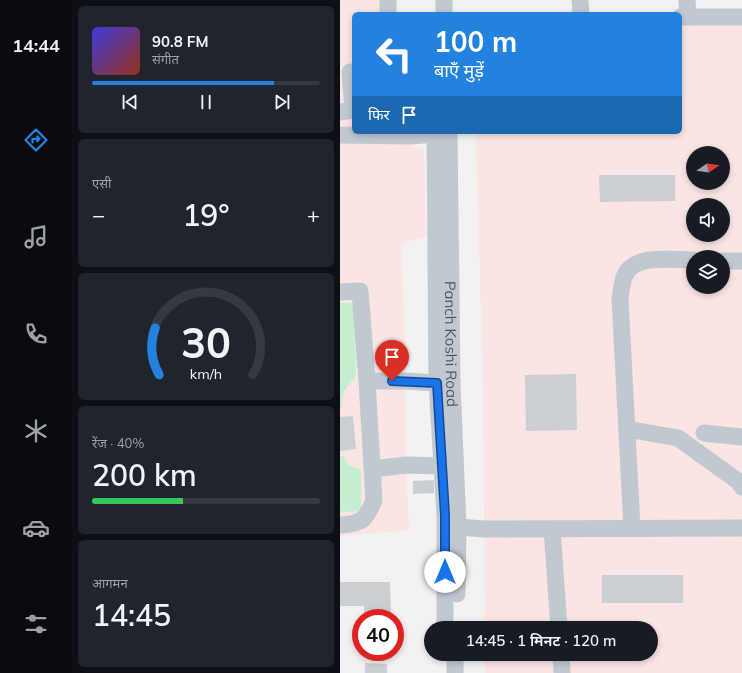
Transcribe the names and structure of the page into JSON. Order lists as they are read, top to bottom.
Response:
{
  "streets": {
    "street": ["Panch Koshi Road"]
  },
  "north": "right",
  "page": {
    "tabs": "14:44",
    "turn": ["100 m", "बाएँ मुड़ें"],
    "song": ["90.8 FM", "संगीत"],
    "then": "फिर",
    "tile": [
      "एसी",
      ["रेंज · 40%", "200 km"],
      ["आगमन", "14:45"]
    ],
    "heat": ["−", "19°", "+"],
    "limit": "40",
    "trip": "14:45 · 1 मिनट · 120 m",
    "gauge": ["30", "km/h"]
  }
}
